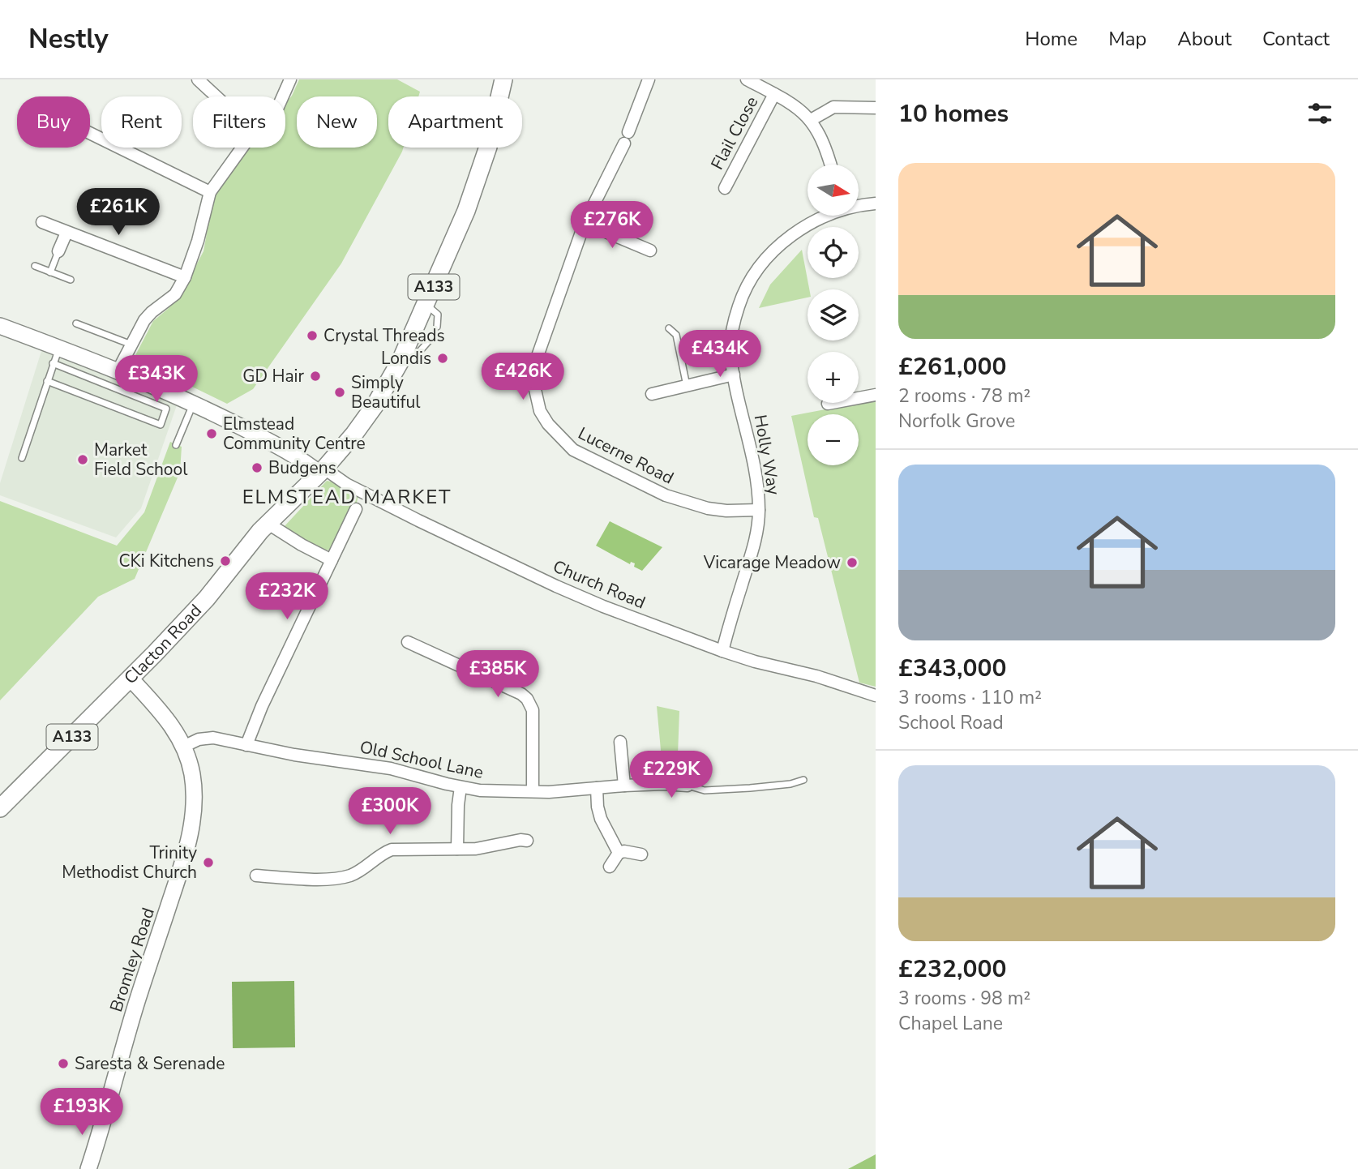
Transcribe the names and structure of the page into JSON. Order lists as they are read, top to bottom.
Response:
{
  "streets": {
    "main road": ["A133", "Clacton Road"],
    "street": [
      "Flail Close",
      "Holly Way",
      "Lucerne Road",
      "Church Road",
      "Old School Lane",
      "Bromley Road"
    ]
  },
  "crossings": [
    ["A133", "Church Road"],
    ["A133", "Clacton Road"],
    ["Holly Way", "Lucerne Road"],
    ["Holly Way", "Church Road"],
    ["Church Road", "Clacton Road"],
    ["Clacton Road", "Bromley Road"],
    ["Old School Lane", "Bromley Road"]
  ],
  "districts": ["ELMSTEAD MARKET"],
  "places": [
    "Crystal Threads",
    "Londis",
    "GD Hair",
    "Simply Beautiful",
    "Elmstead Community Centre",
    "Market Field School",
    "Budgens",
    "CKi Kitchens",
    "Vicarage Meadow",
    "Trinity Methodist Church",
    "Saresta & Serenade"
  ],
  "north": "right",
  "page": {
    "header": "Nestly",
    "nav": [
      "Home",
      "Map",
      "About",
      "Contact"
    ],
    "heading": "10 homes",
    "chip": [
      "Buy",
      "Rent",
      "Filters",
      "New",
      "Apartment"
    ],
    "list": [
      {
        "name": "£261,000",
        "note": "2 rooms · 78 m² · Norfolk Grove"
      },
      {
        "name": "£343,000",
        "note": "3 rooms · 110 m² · School Road"
      },
      {
        "name": "£232,000",
        "note": "3 rooms · 98 m² · Chapel Lane"
      }
    ],
    "map_buttons": ["+", "−"],
    "price": [
      "£261K",
      "£276K",
      "£434K",
      "£426K",
      "£343K",
      "£232K",
      "£385K",
      "£229K",
      "£300K",
      "£193K"
    ]
  }
}
